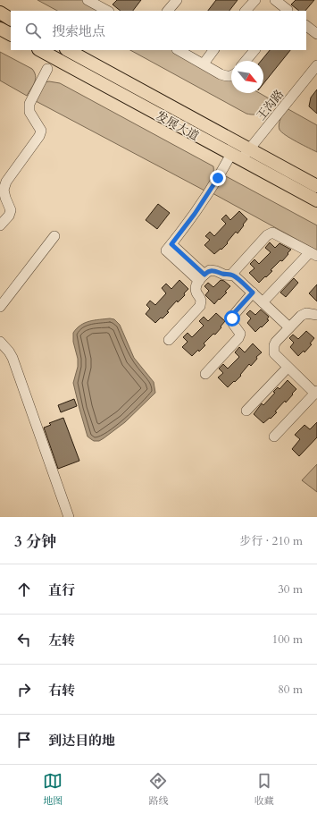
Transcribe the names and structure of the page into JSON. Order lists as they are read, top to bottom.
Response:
{
  "streets": {
    "main road": ["发展大道"],
    "street": ["王沟路"]
  },
  "crossings": [
    ["王沟路", "发展大道"]
  ],
  "north": "bottom right",
  "page": {
    "search": "搜索地点",
    "heading": ["3 分钟", "步行 · 210 m"],
    "list": [
      ["直行", "30 m"],
      ["左转", "100 m"],
      ["右转", "80 m"],
      "到达目的地"
    ],
    "nav": ["地图", "路线", "收藏"]
  }
}
